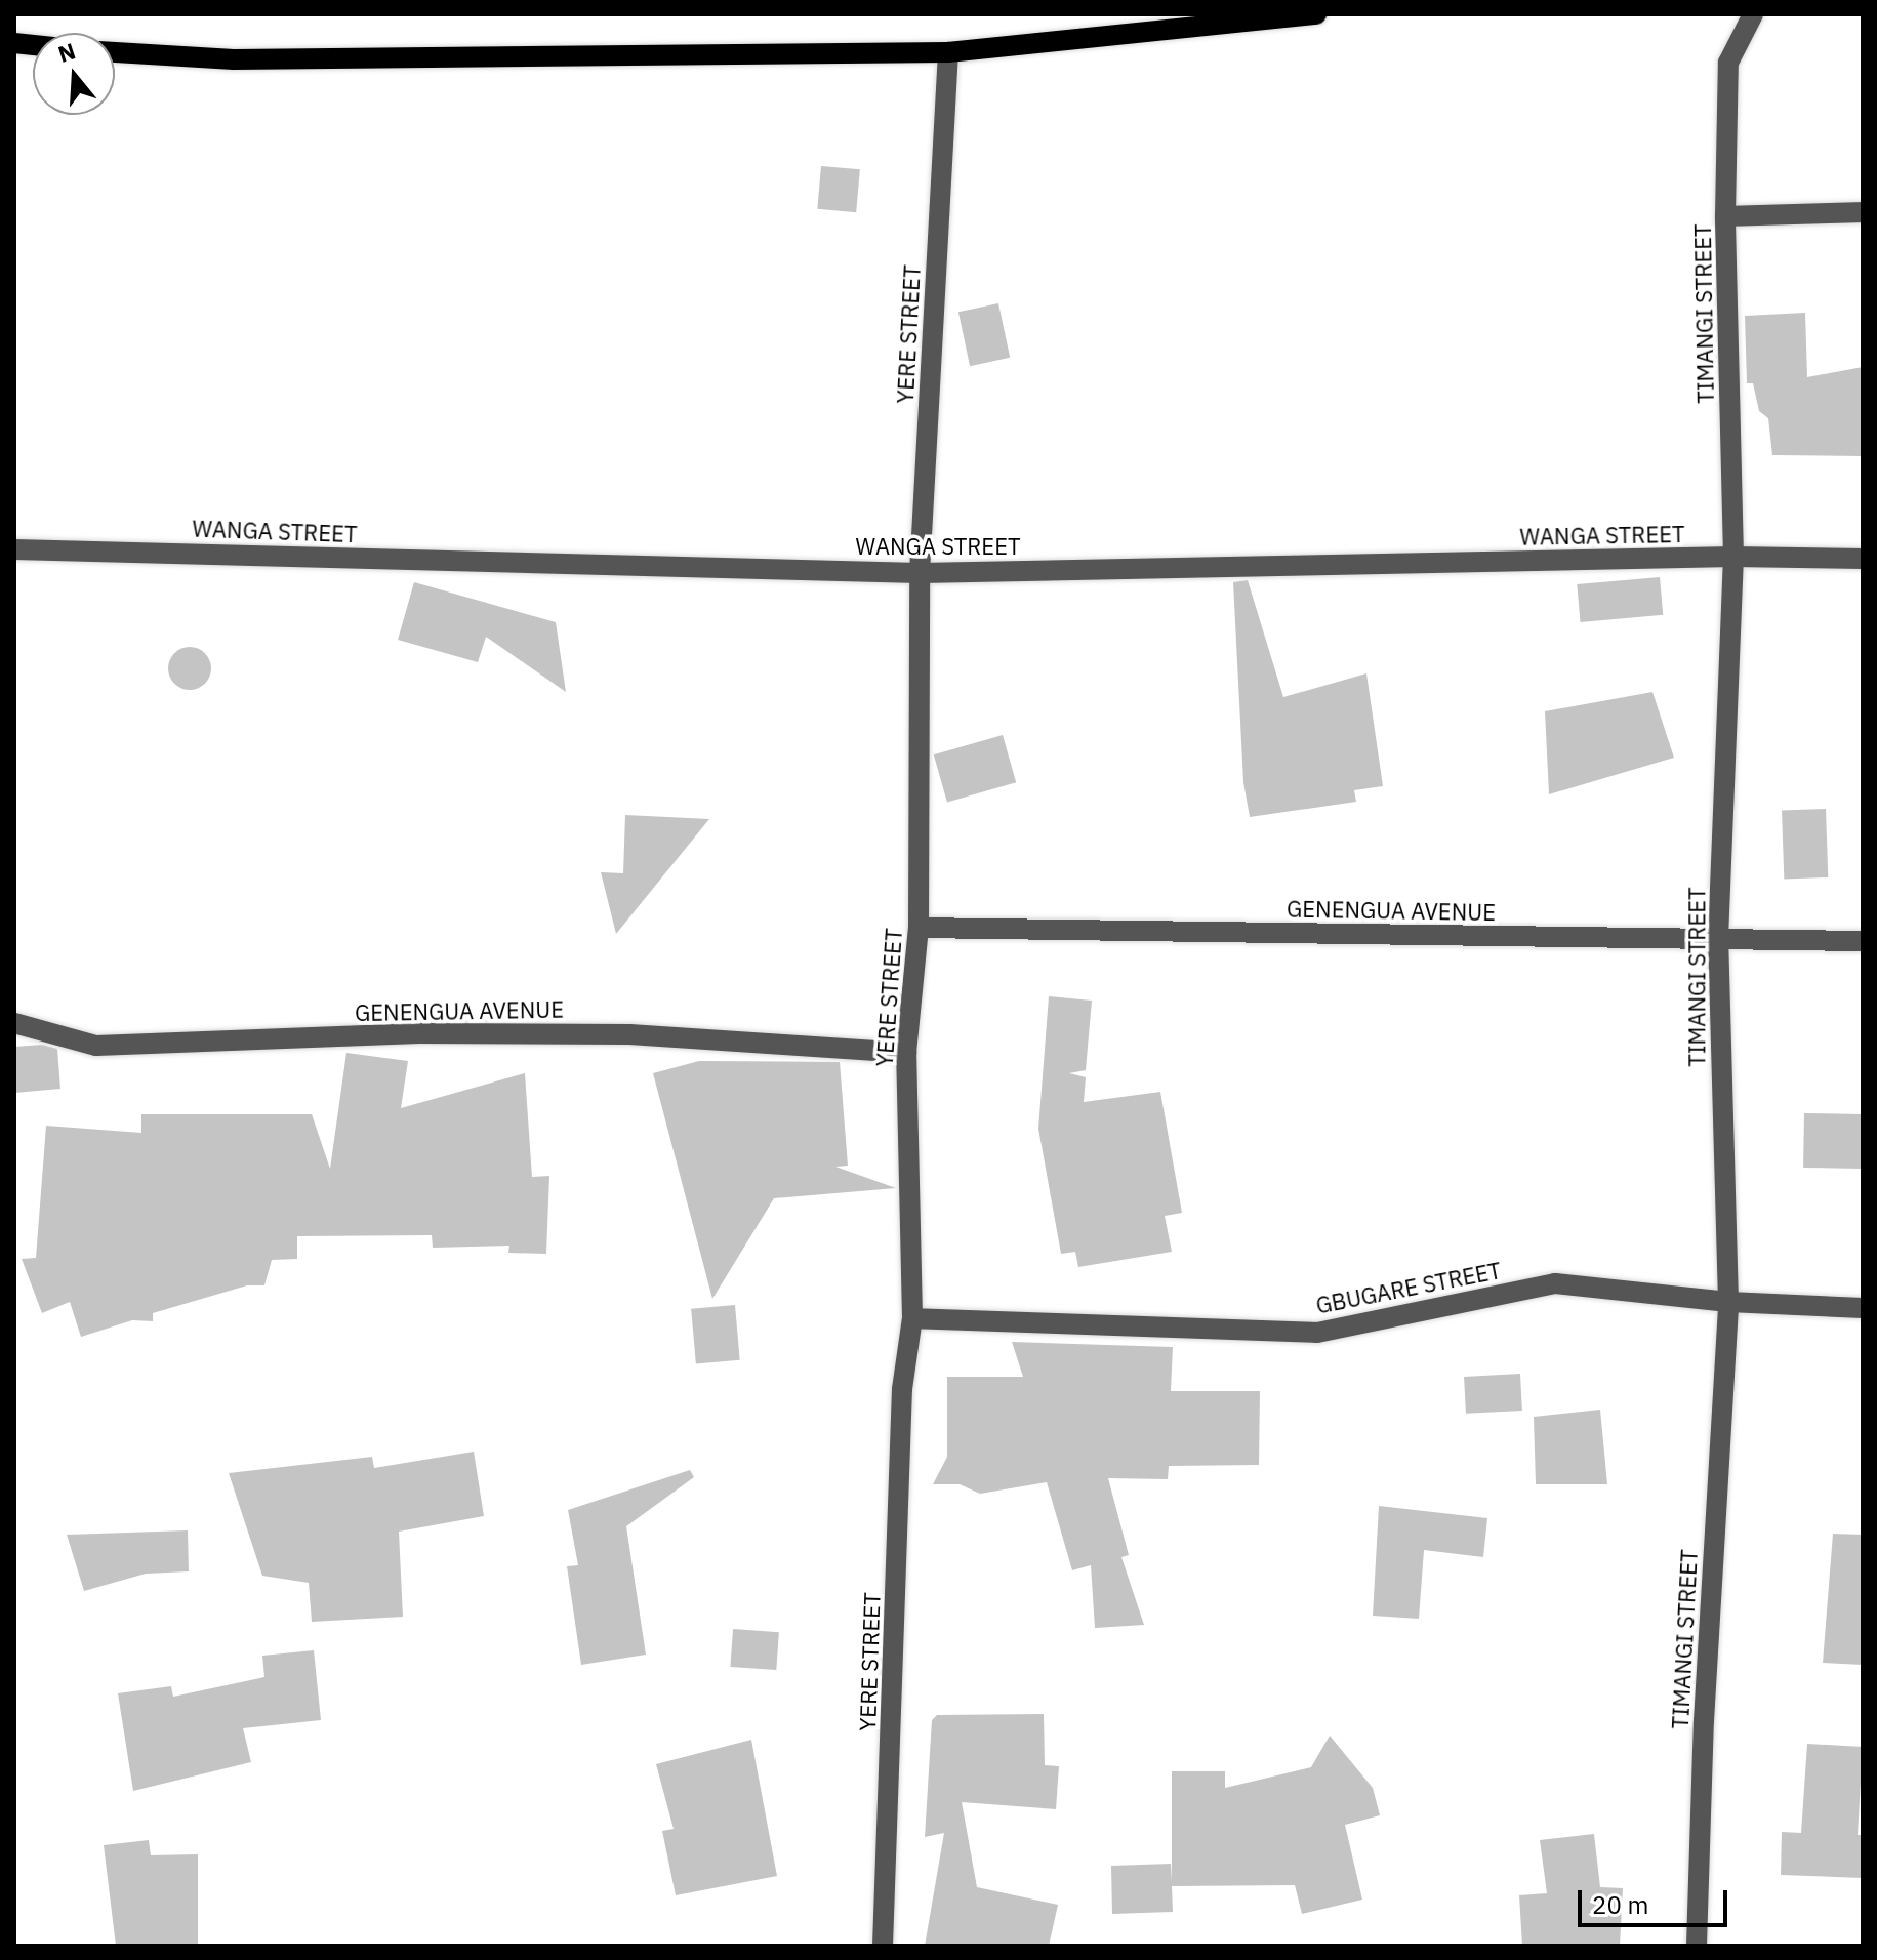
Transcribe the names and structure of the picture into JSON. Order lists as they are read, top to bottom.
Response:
{
  "streets": {
    "street": [
      "TIMANGI STREET",
      "YERE STREET",
      "WANGA STREET",
      "GENENGUA AVENUE",
      "GBUGARE STREET"
    ]
  },
  "crossings": [
    ["TIMANGI STREET", "WANGA STREET"],
    ["TIMANGI STREET", "GENENGUA AVENUE"],
    ["TIMANGI STREET", "GBUGARE STREET"],
    ["YERE STREET", "WANGA STREET"],
    ["YERE STREET", "GENENGUA AVENUE"],
    ["YERE STREET", "GBUGARE STREET"]
  ],
  "scale_bar": "20 m",
  "north": "top"
}
